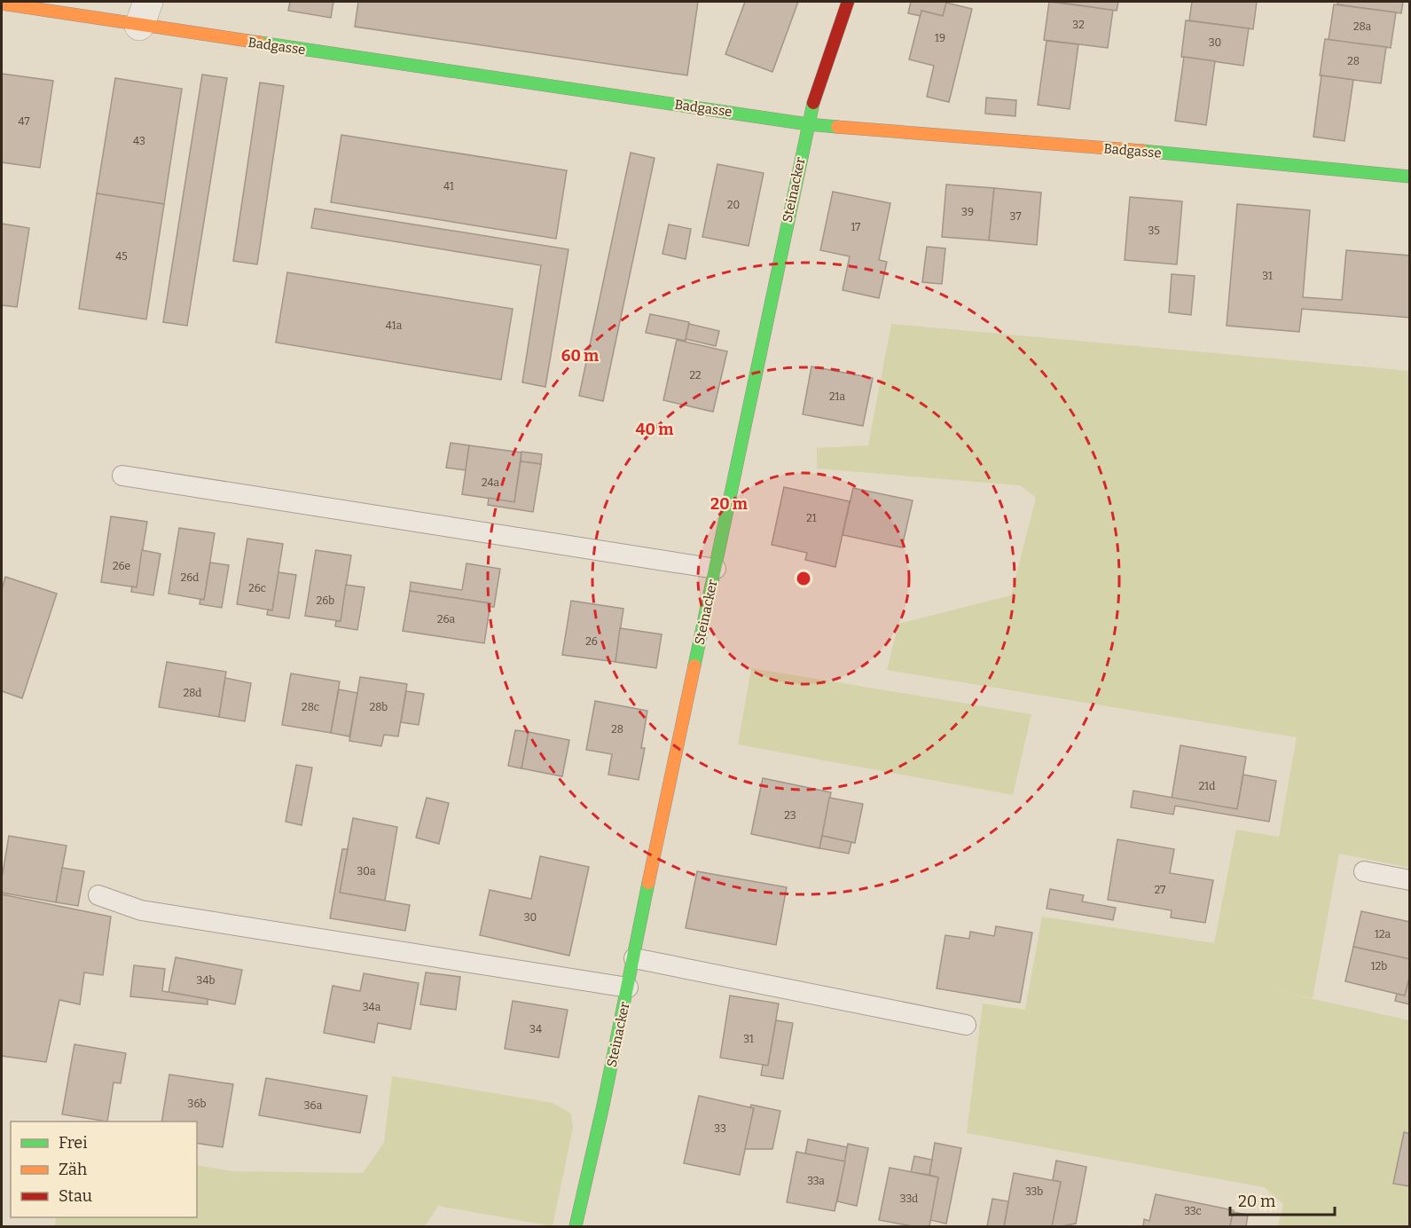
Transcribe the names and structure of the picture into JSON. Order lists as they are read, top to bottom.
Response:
{
  "streets": {
    "street": ["Badgasse", "Steinacker"]
  },
  "crossings": [
    ["Badgasse", "Steinacker"]
  ],
  "house_numbers": [
    "32",
    "28a",
    "19",
    "30",
    "28",
    "47",
    "43",
    "41",
    "20",
    "39",
    "37",
    "17",
    "35",
    "45",
    "31",
    "41a",
    "22",
    "21a",
    "24a",
    "21",
    "26e",
    "26d",
    "26c",
    "26b",
    "26a",
    "26",
    "28d",
    "28c",
    "28b",
    "28",
    "21d",
    "23",
    "30a",
    "27",
    "30",
    "12a",
    "12b",
    "34b",
    "34a",
    "34",
    "31",
    "36b",
    "36a",
    "33",
    "33a",
    "33b",
    "33d",
    "33c"
  ],
  "legend": ["Frei", "Zäh", "Stau"],
  "scale_bar": "20 m",
  "rings": ["60 m", "40 m", "20 m"]
}
